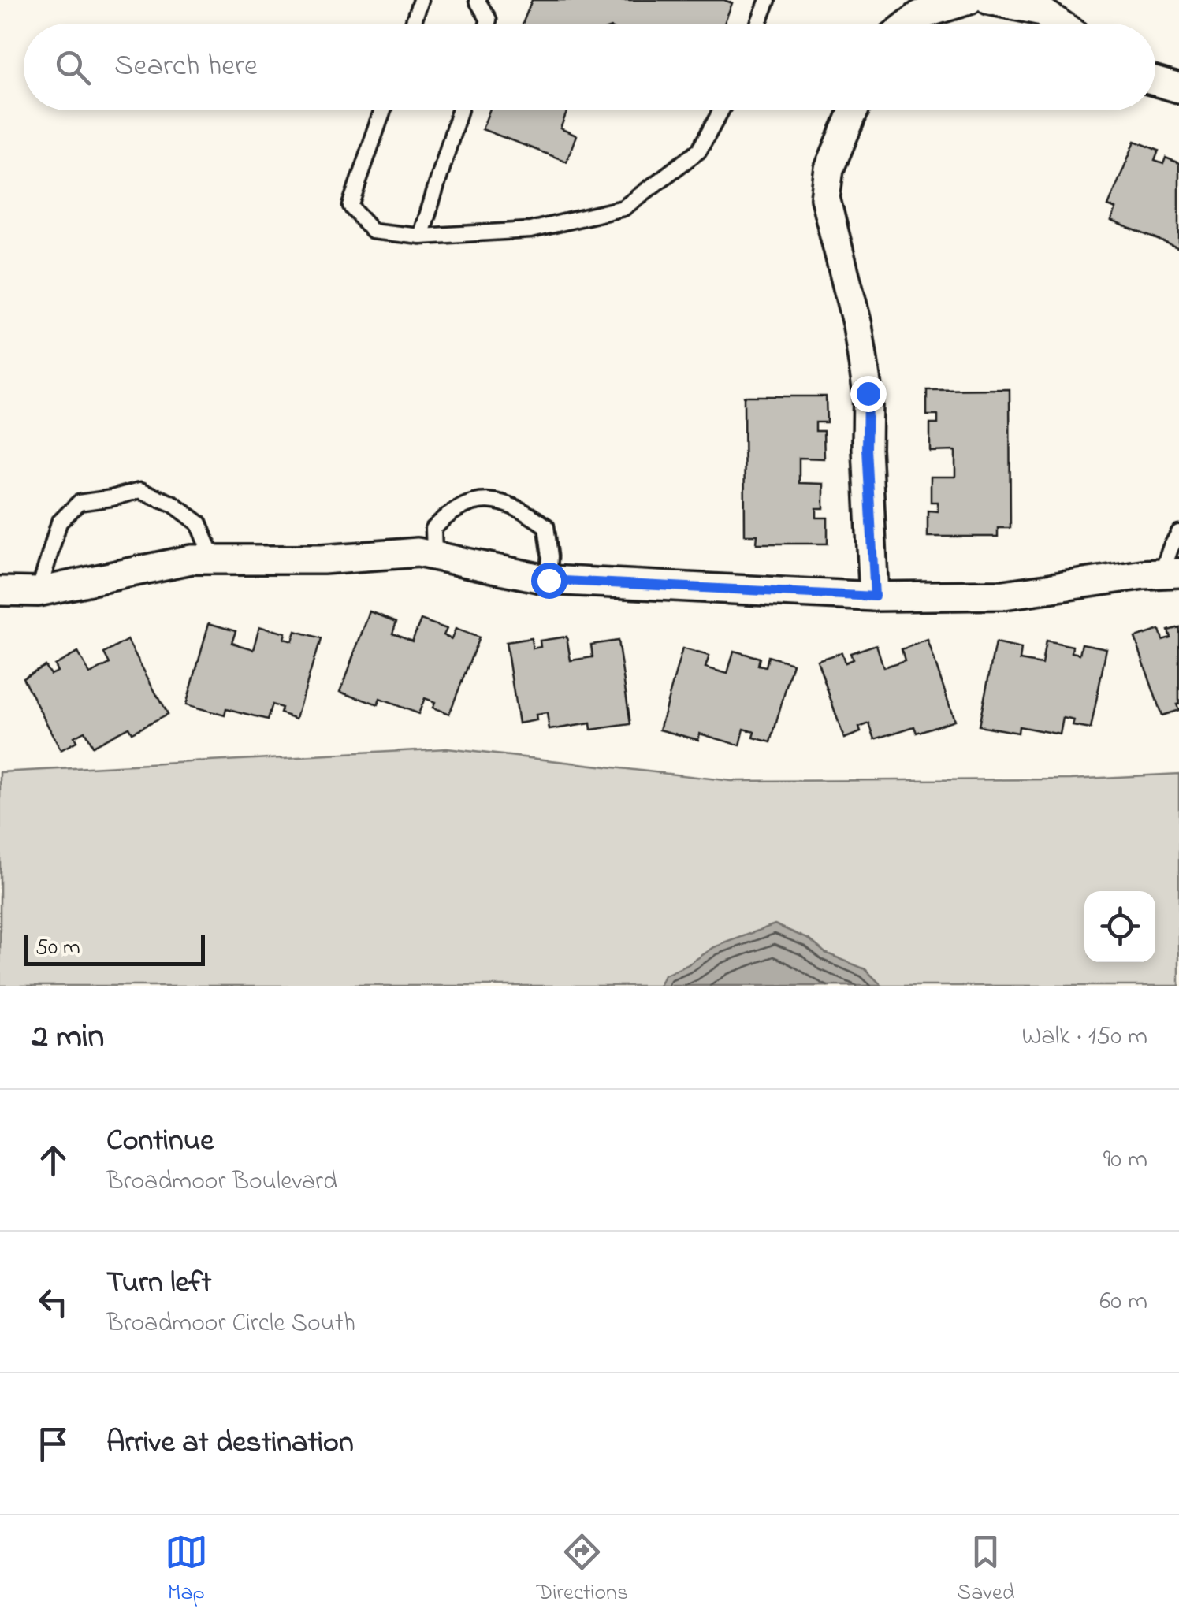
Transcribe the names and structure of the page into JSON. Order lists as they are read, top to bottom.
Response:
{
  "scale_bar": "50 m",
  "page": {
    "search": "Search here",
    "scale": "50 m",
    "heading": ["2 min", "Walk · 150 m"],
    "list": [
      ["Continue", "Broadmoor Boulevard", "90 m"],
      ["Turn left", "Broadmoor Circle South", "60 m"],
      "Arrive at destination"
    ],
    "nav": ["Map", "Directions", "Saved"]
  }
}
